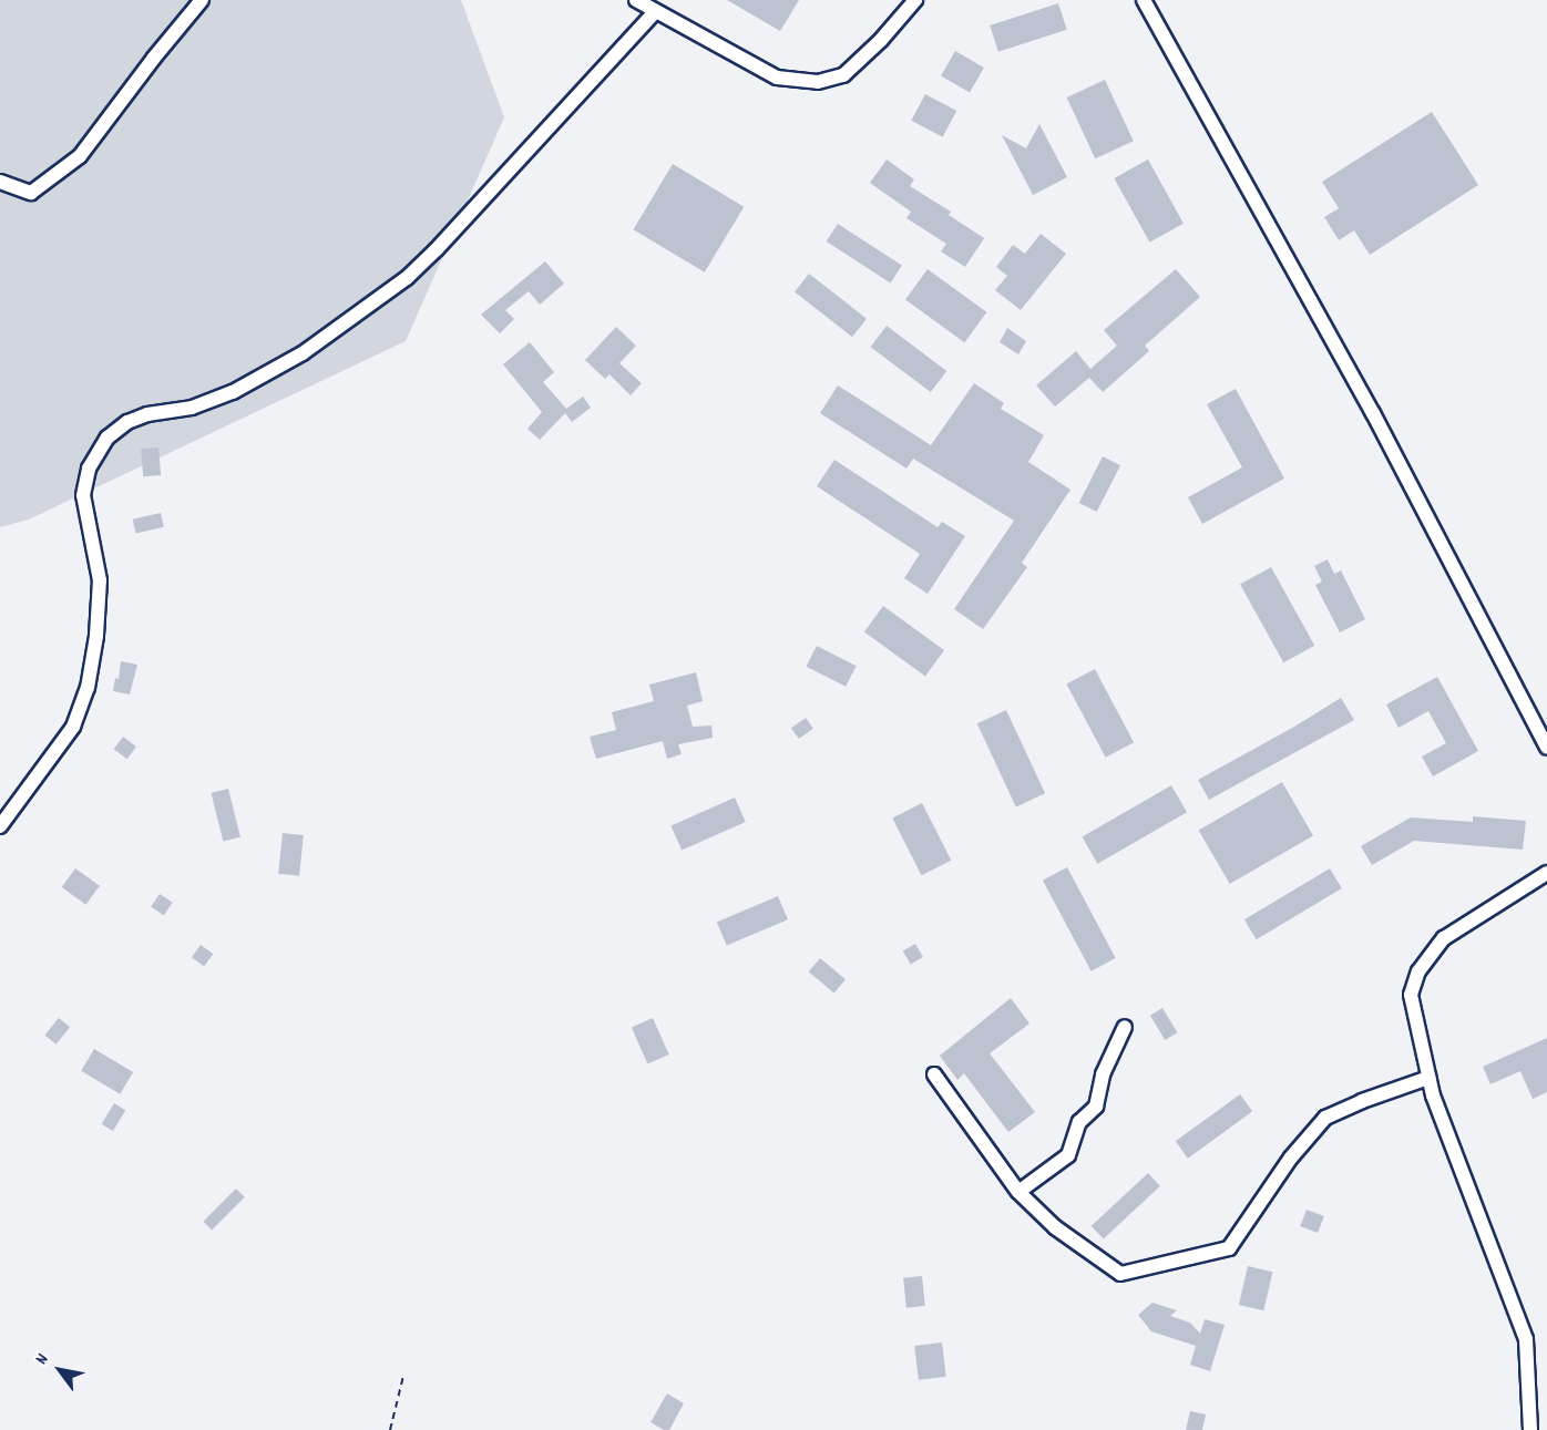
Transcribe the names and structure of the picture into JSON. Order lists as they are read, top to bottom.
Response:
{
  "north": "top left"
}
